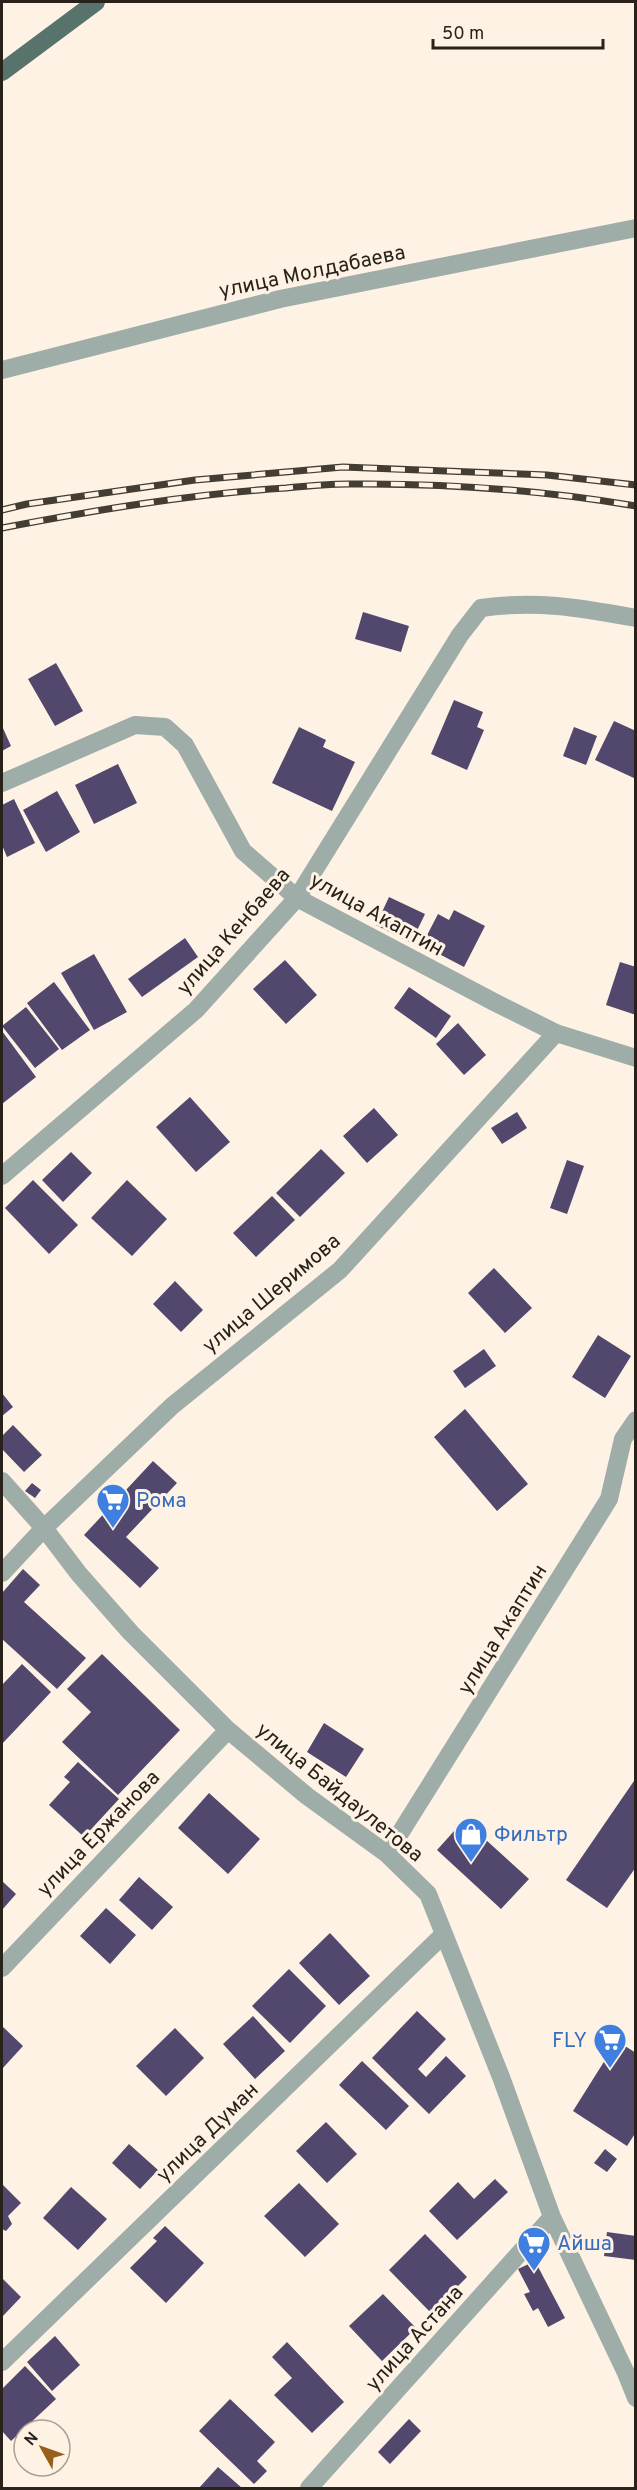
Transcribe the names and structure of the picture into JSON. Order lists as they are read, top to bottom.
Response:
{
  "streets": {
    "street": [
      "улица Молдабаева",
      "улица Акаптин",
      "улица Кенбаева",
      "улица Шеримова",
      "улица Байдаулетова",
      "улица Ержанова",
      "улица Думан",
      "улица Астана"
    ]
  },
  "crossings": [
    ["улица Акаптин", "улица Кенбаева"],
    ["улица Акаптин", "улица Шеримова"],
    ["улица Акаптин", "улица Байдаулетова"],
    ["улица Шеримова", "улица Байдаулетова"],
    ["улица Байдаулетова", "улица Ержанова"],
    ["улица Байдаулетова", "улица Думан"],
    ["улица Байдаулетова", "улица Астана"]
  ],
  "places": {
    "supermarket": ["Рома", "FLY", "Айша"],
    "shop": ["Фильтр"]
  },
  "scale_bar": "50 m",
  "north": "top left"
}
